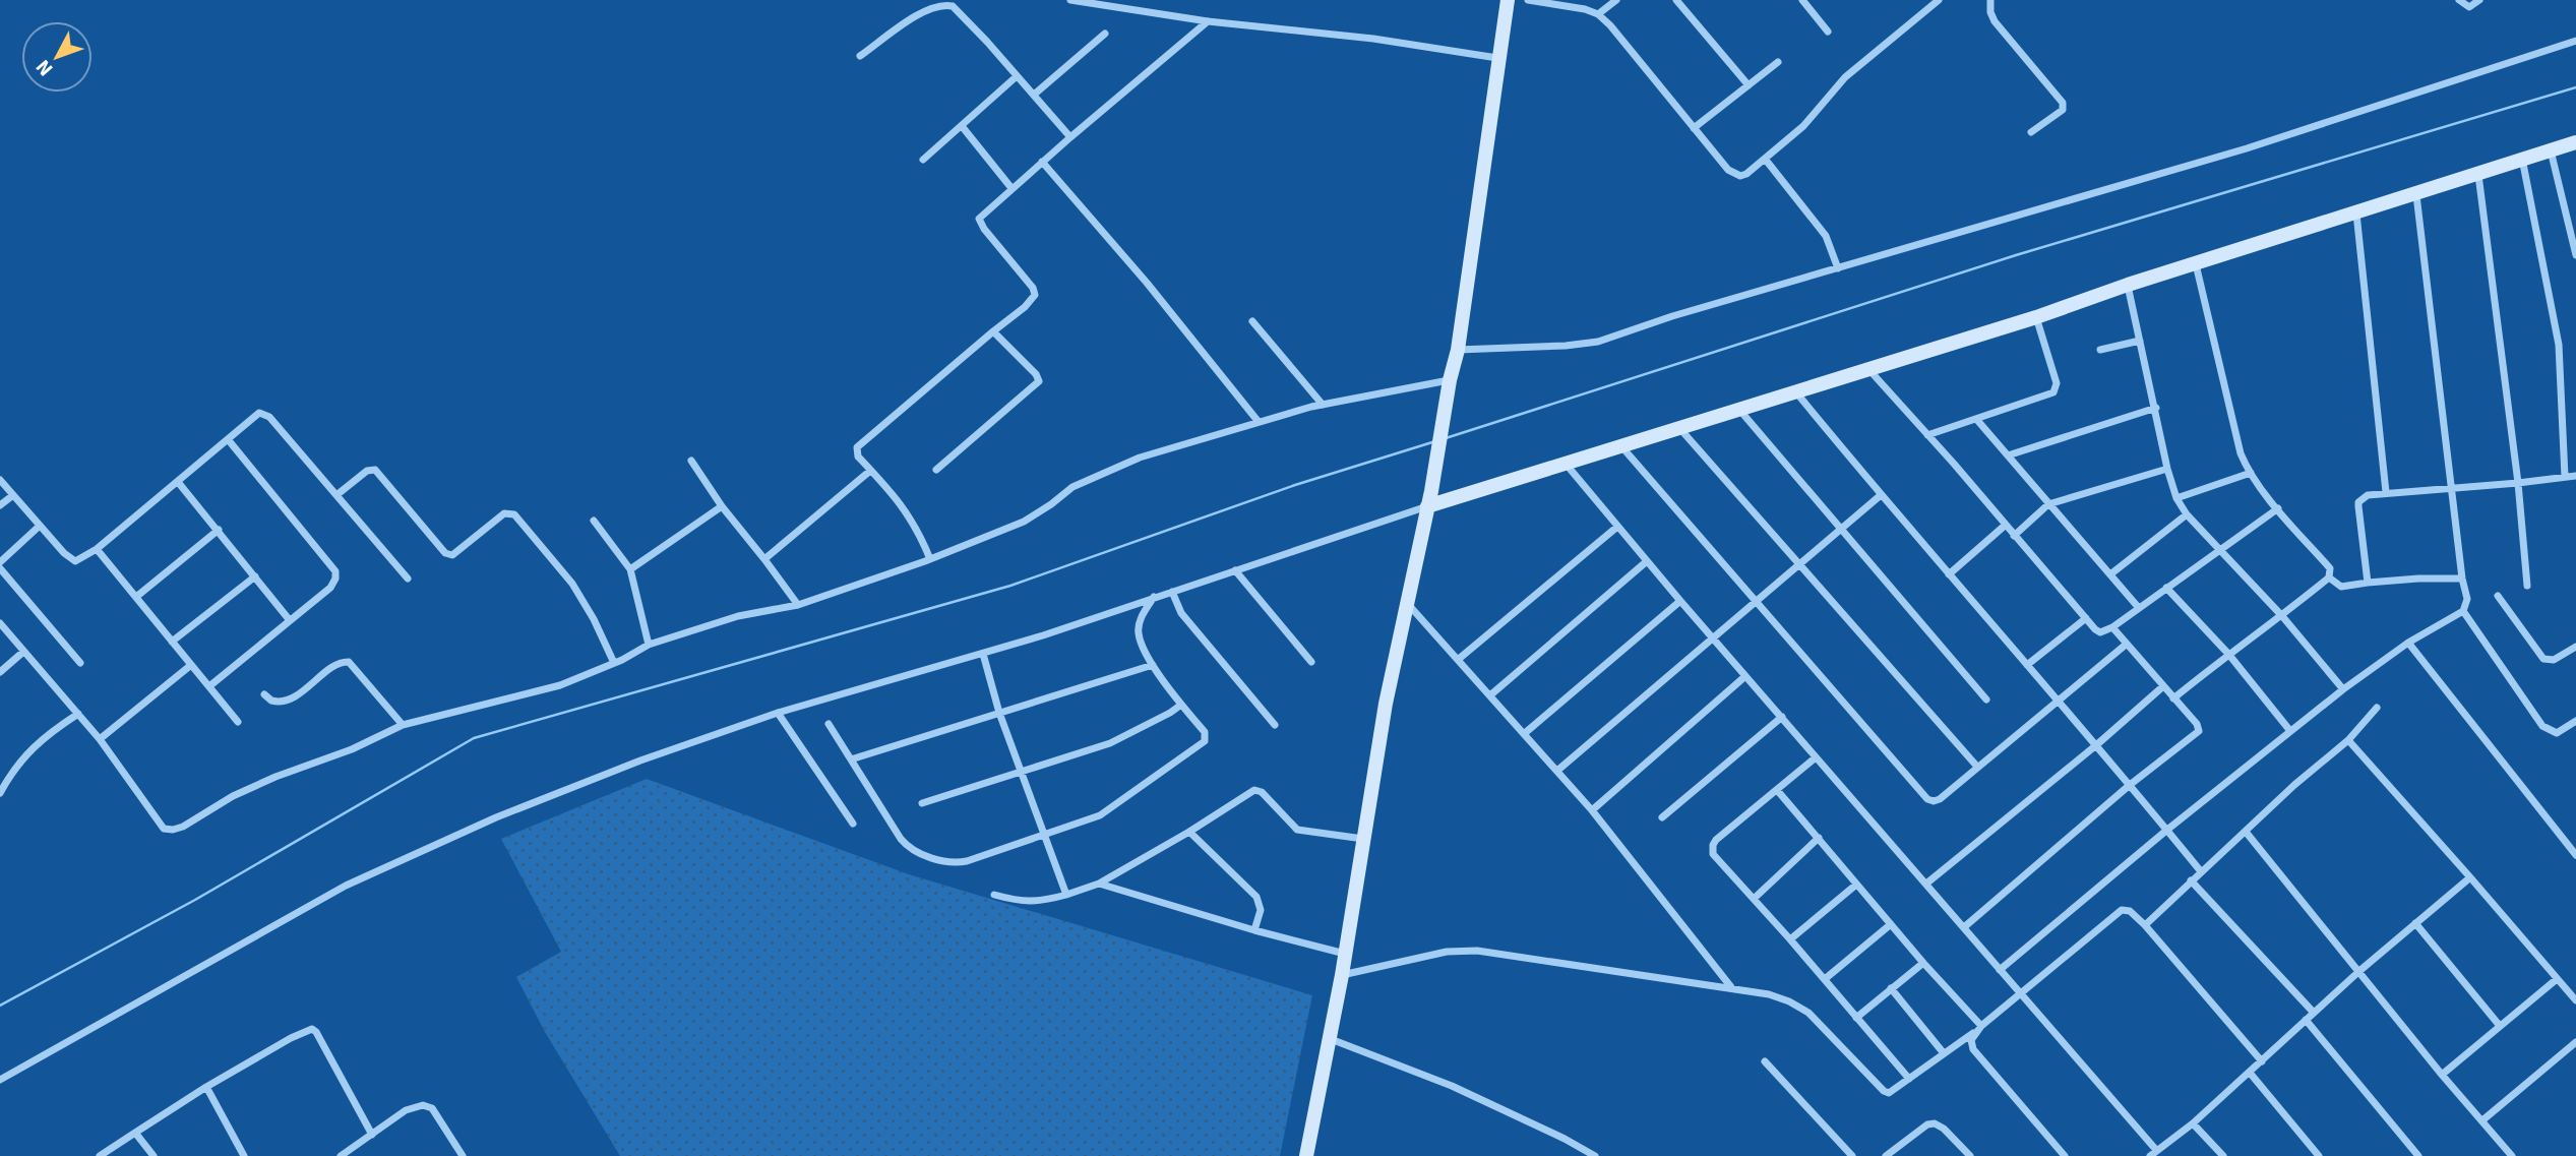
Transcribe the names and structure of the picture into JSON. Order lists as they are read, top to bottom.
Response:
{
  "north": "bottom left"
}
